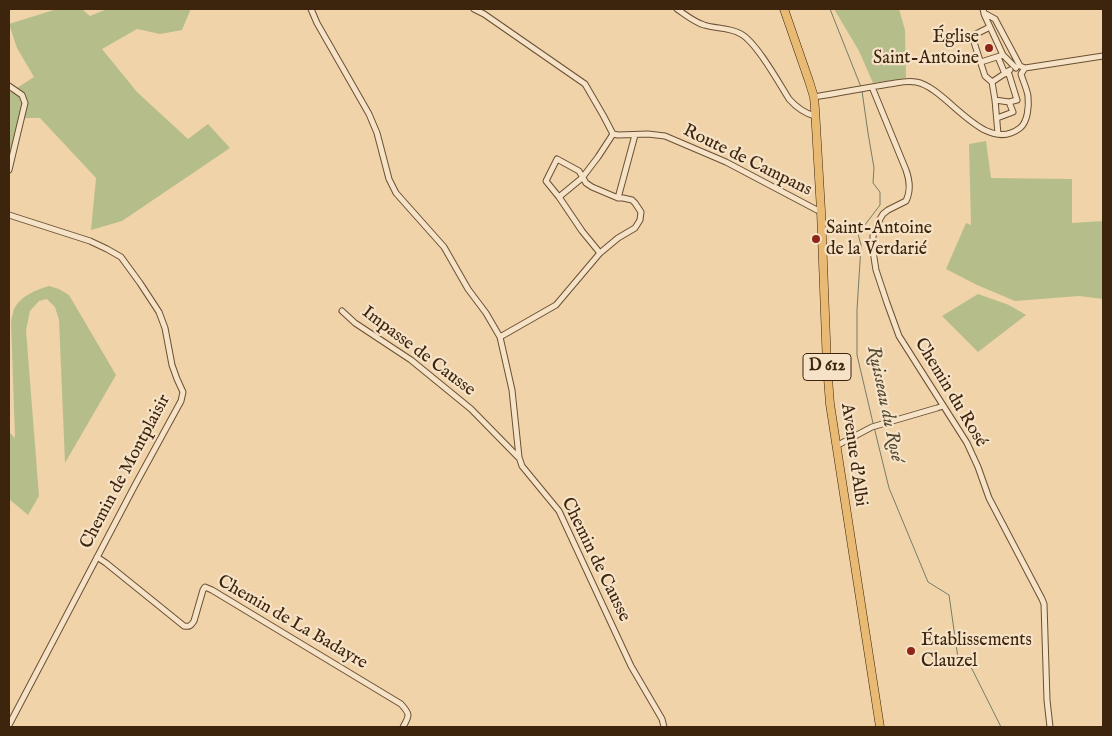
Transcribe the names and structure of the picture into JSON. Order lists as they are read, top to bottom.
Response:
{
  "streets": {
    "main road": ["D 612", "Avenue d'Albi"],
    "street": [
      "Route de Campans",
      "Impasse de Causse",
      "Chemin du Rosé",
      "Chemin de Montplaisir",
      "Chemin de Causse",
      "Chemin de La Badayre"
    ]
  },
  "crossings": [
    ["Route de Campans", "Avenue d'Albi"],
    ["Impasse de Causse", "Chemin de Causse"],
    ["Chemin de Montplaisir", "Chemin de La Badayre"]
  ],
  "water": ["Ruisseau du Rosé"],
  "places": ["Église Saint-Antoine", "Saint-Antoine de la Verdarié", "Établissements Clauzel"]
}
